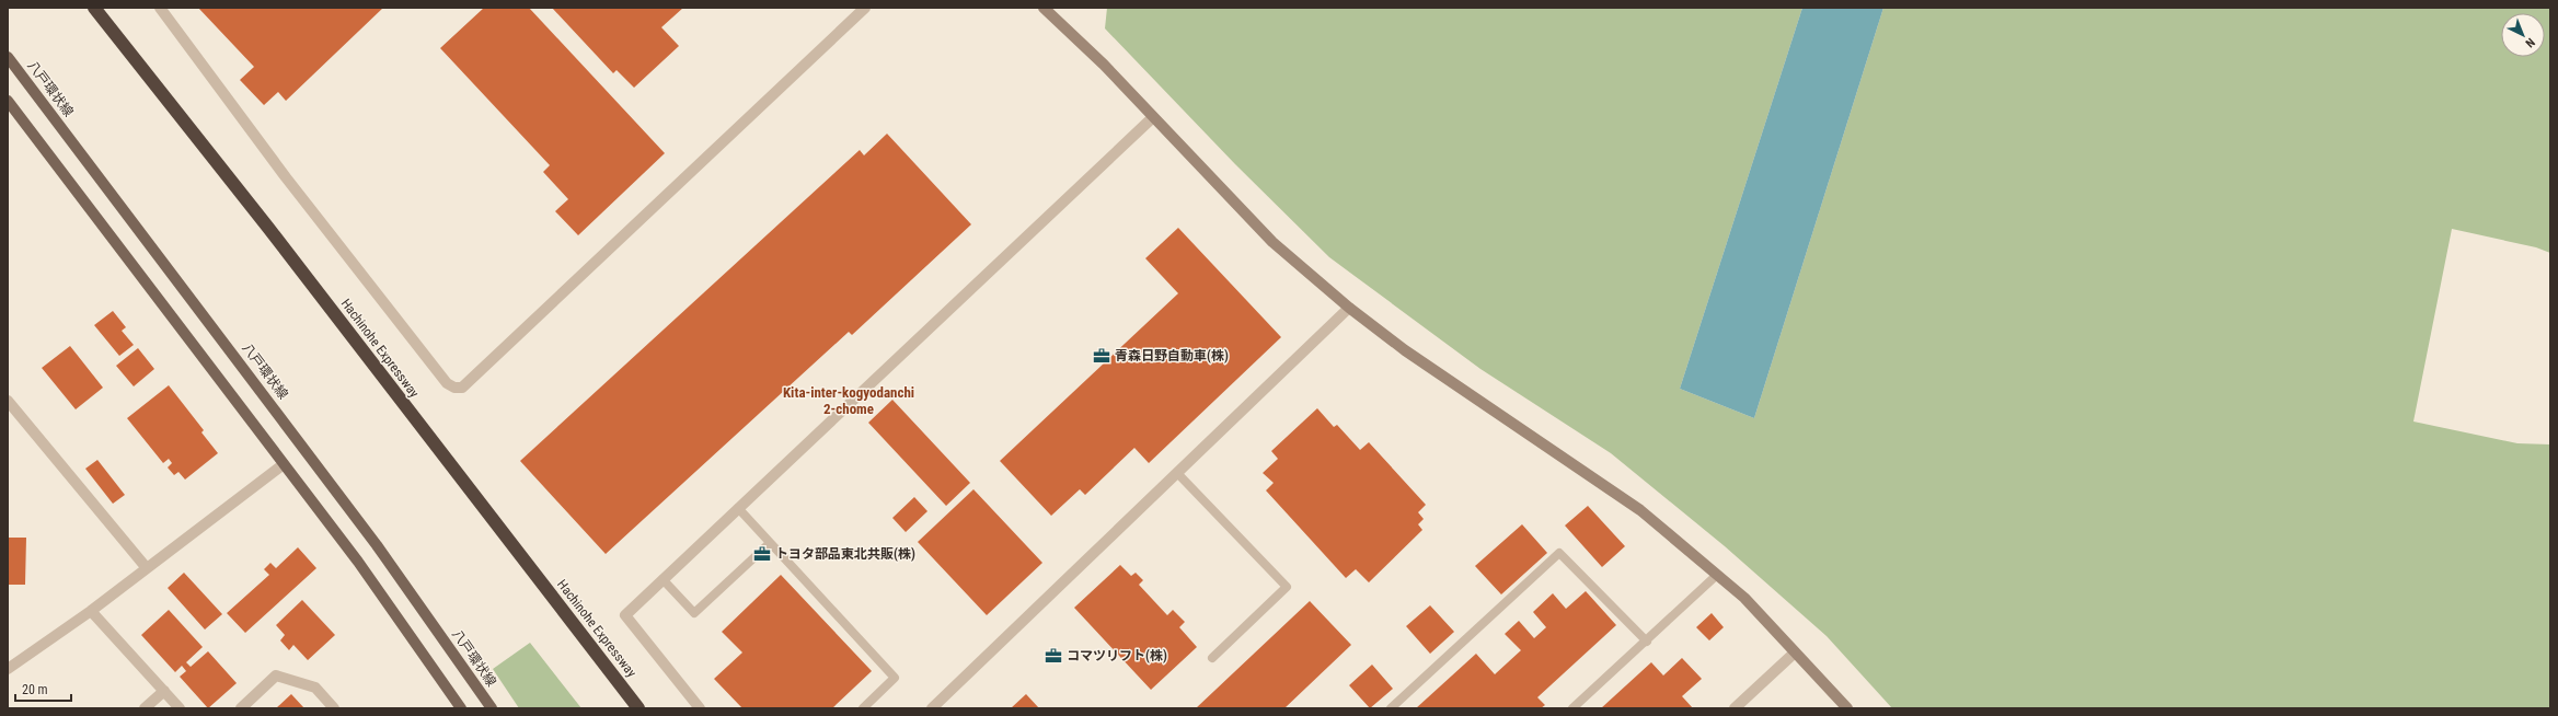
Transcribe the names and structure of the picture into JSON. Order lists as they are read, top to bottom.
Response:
{
  "streets": {
    "highway": ["Hachinohe Expressway"],
    "main road": ["八戸環状線"]
  },
  "districts": ["Kita-inter-kogyodanchi 2-chome"],
  "places": {
    "office": ["青森日野自動車(株)", "トヨタ部品東北共販(株)", "コマツリフト(株)"]
  },
  "scale_bar": "20 m",
  "north": "bottom right"
}
